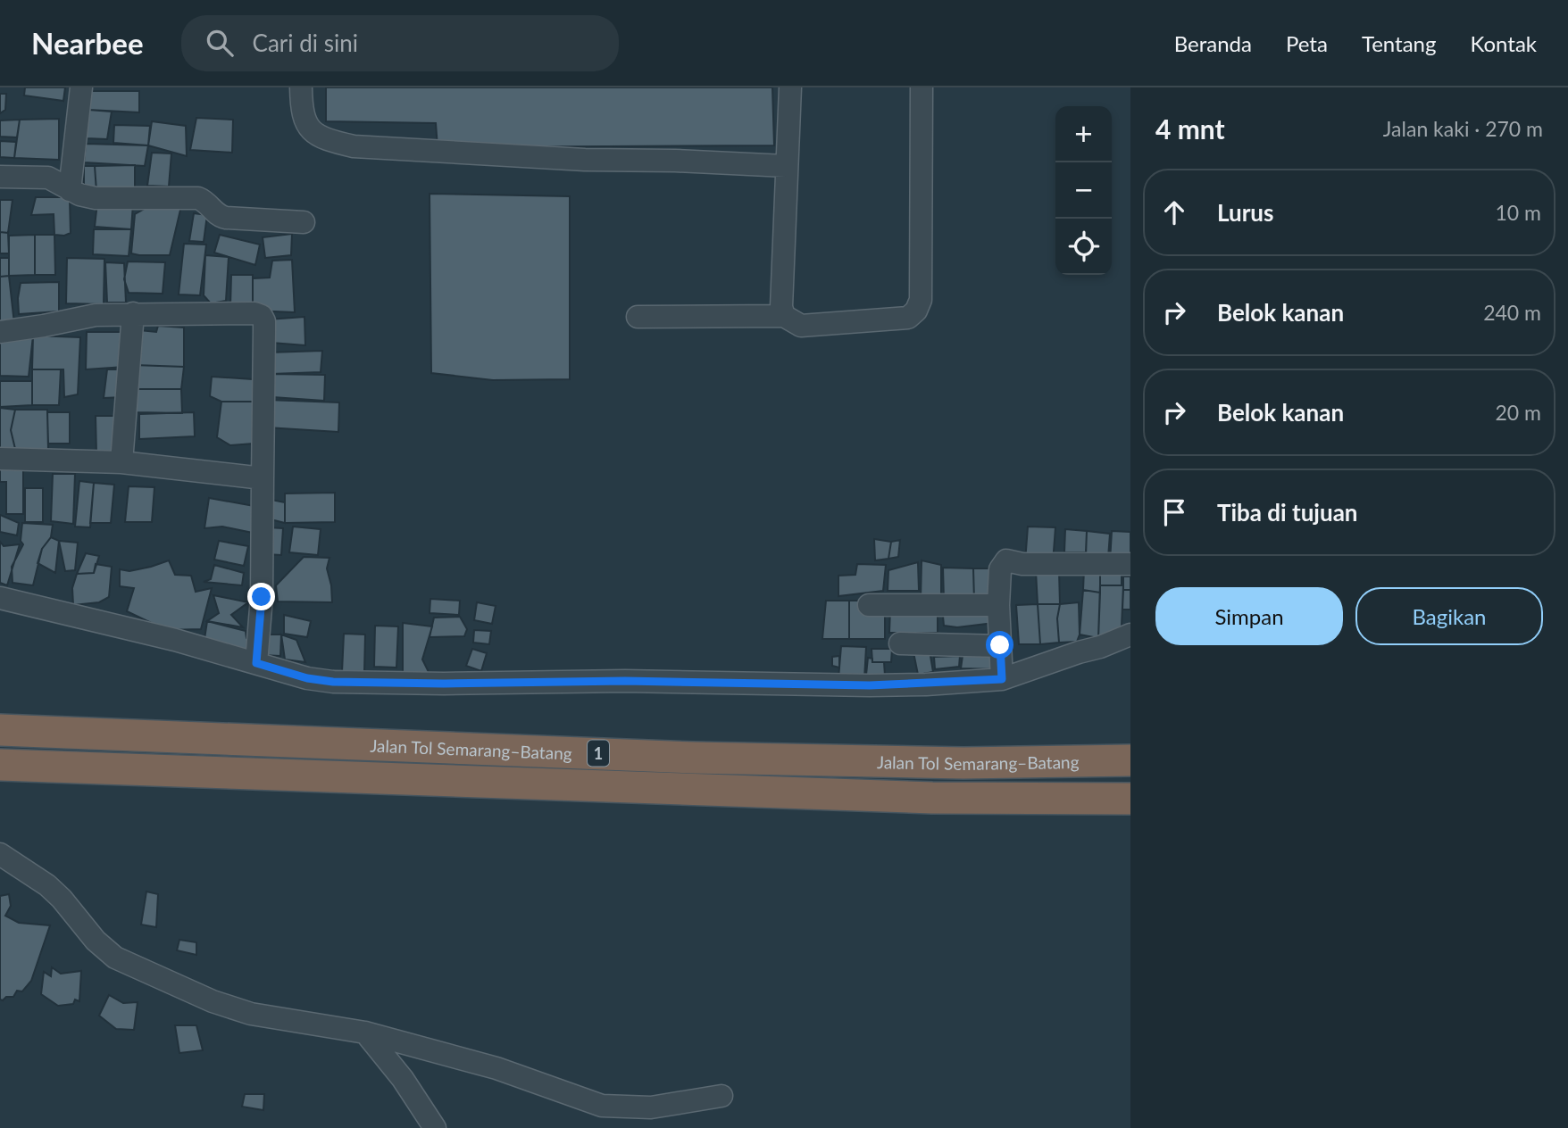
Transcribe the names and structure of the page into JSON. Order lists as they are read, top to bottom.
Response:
{
  "streets": {
    "highway": ["Jalan Tol Semarang–Batang", "1"]
  },
  "page": {
    "header": "Nearbee",
    "search": "Cari di sini",
    "nav": [
      "Beranda",
      "Peta",
      "Tentang",
      "Kontak"
    ],
    "heading": ["4 mnt", "Jalan kaki · 270 m"],
    "map_buttons": ["+", "−"],
    "list": [
      ["Lurus", "10 m"],
      ["Belok kanan", "240 m"],
      ["Belok kanan", "20 m"],
      "Tiba di tujuan"
    ],
    "buttons": ["Simpan", "Bagikan"]
  }
}
